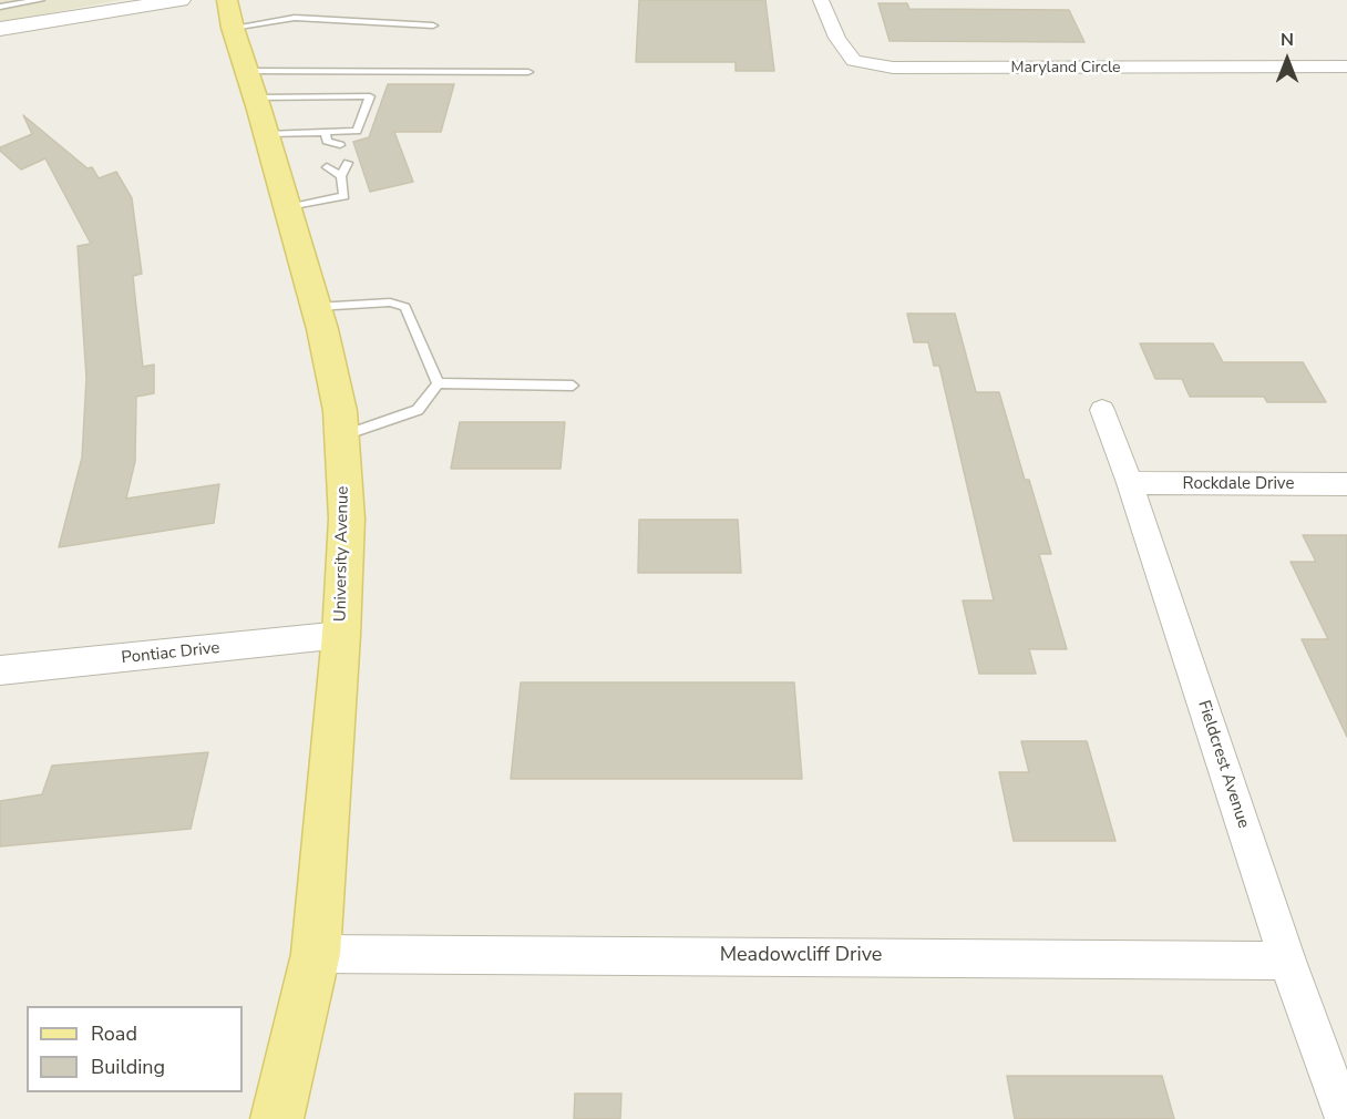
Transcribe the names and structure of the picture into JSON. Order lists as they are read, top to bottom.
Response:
{
  "streets": {
    "main road": ["University Avenue"],
    "street": [
      "Maryland Circle",
      "Rockdale Drive",
      "Pontiac Drive",
      "Fieldcrest Avenue",
      "Meadowcliff Drive"
    ]
  },
  "crossings": [
    ["Rockdale Drive", "Fieldcrest Avenue"],
    ["University Avenue", "Pontiac Drive"],
    ["University Avenue", "Meadowcliff Drive"],
    ["Fieldcrest Avenue", "Meadowcliff Drive"]
  ],
  "legend": ["Road", "Building"],
  "north": "top"
}
